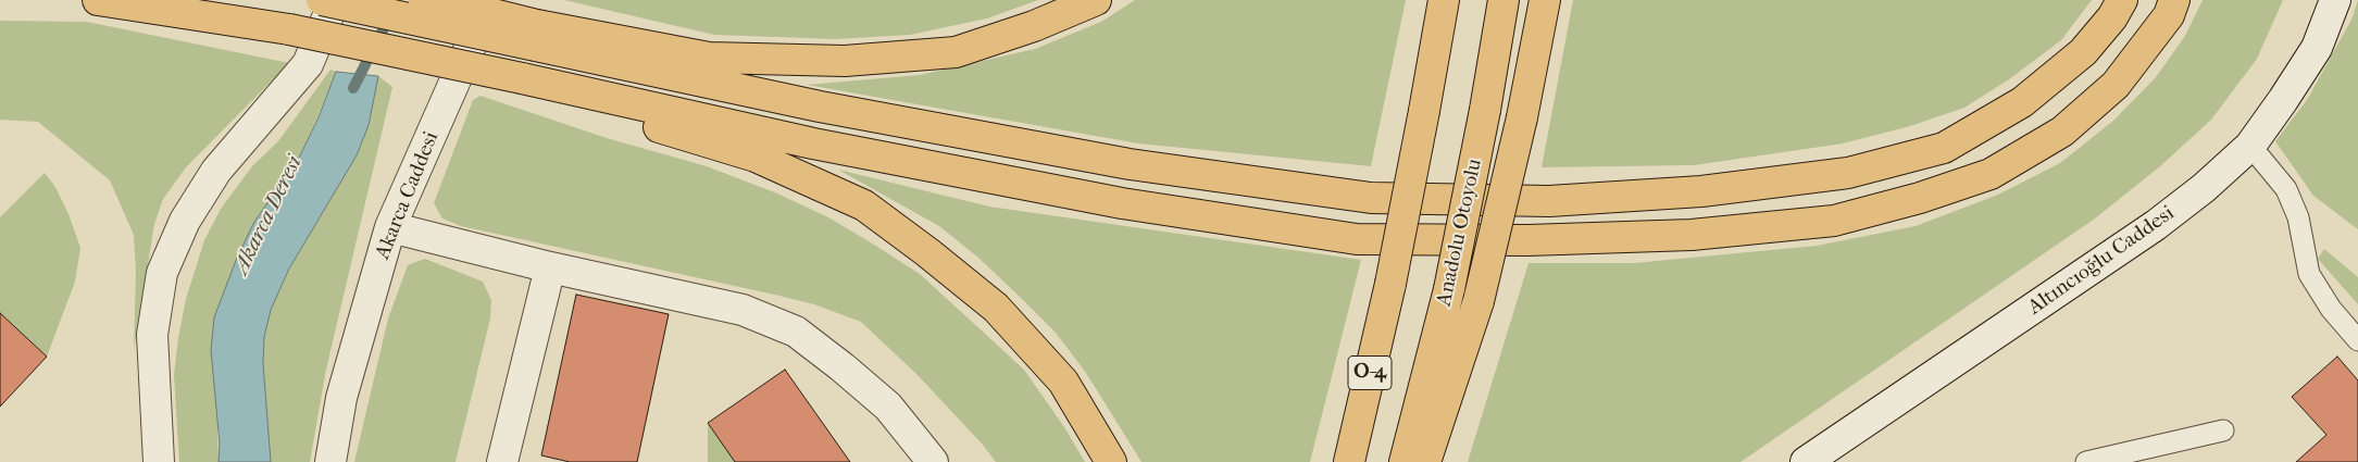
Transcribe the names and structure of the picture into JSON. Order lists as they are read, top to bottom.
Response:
{
  "streets": {
    "highway": ["Anadolu Otoyolu", "O-4"],
    "street": ["Akarca Caddesi", "Altıncıoğlu Caddesi"]
  },
  "water": ["Akarca Deresi"]
}
